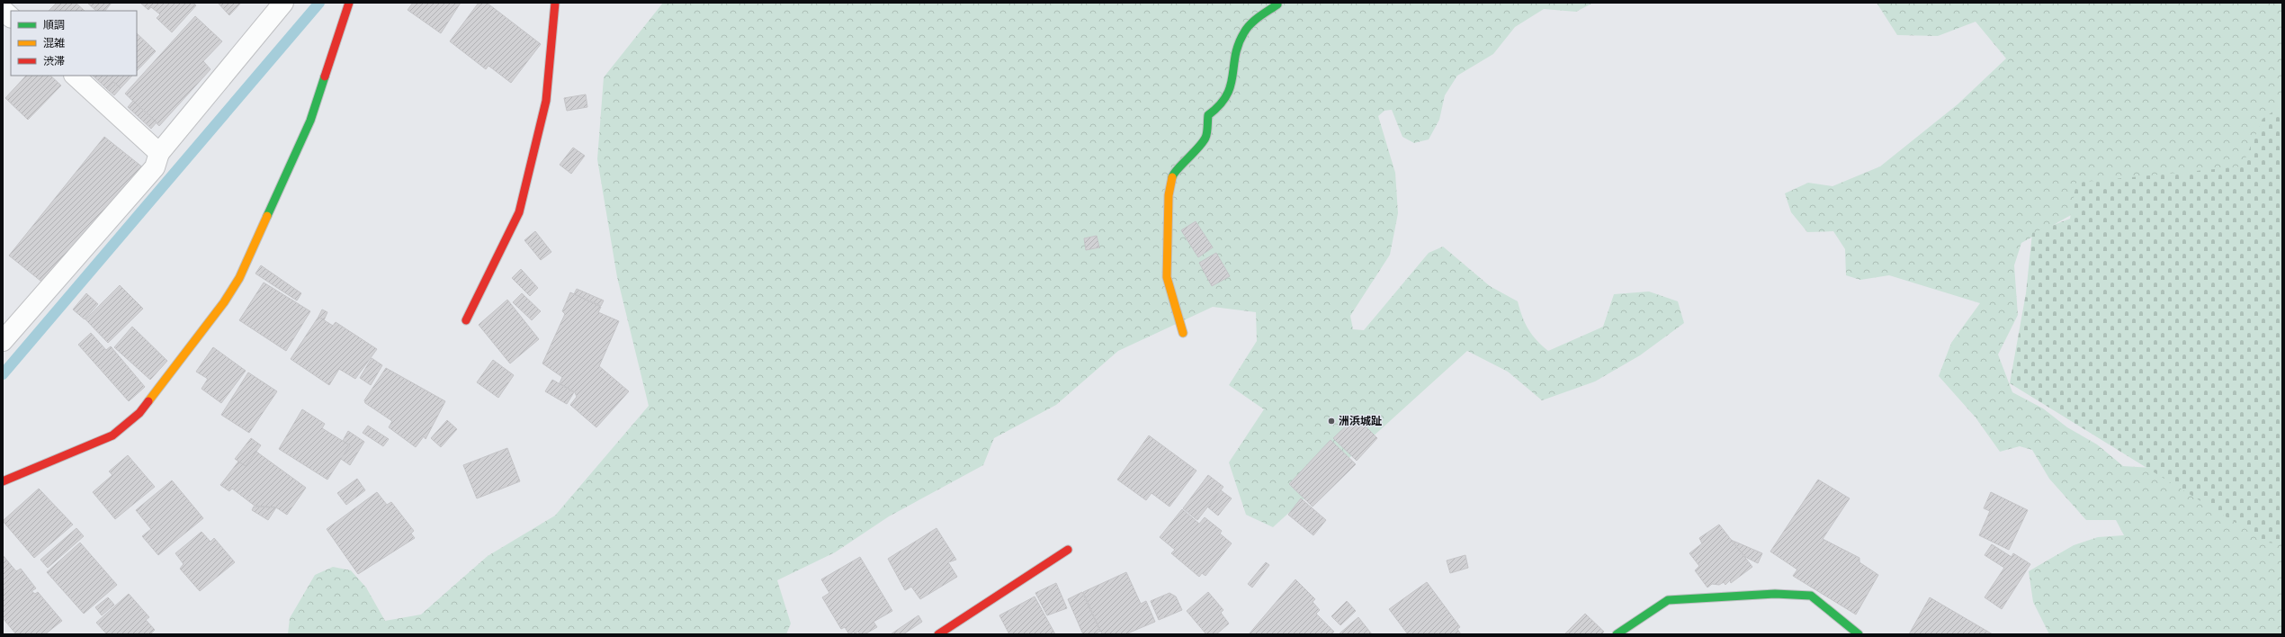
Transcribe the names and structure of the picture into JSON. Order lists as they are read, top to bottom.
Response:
{
  "places": ["洲浜城趾"],
  "legend": ["順調", "混雑", "渋滞"]
}
